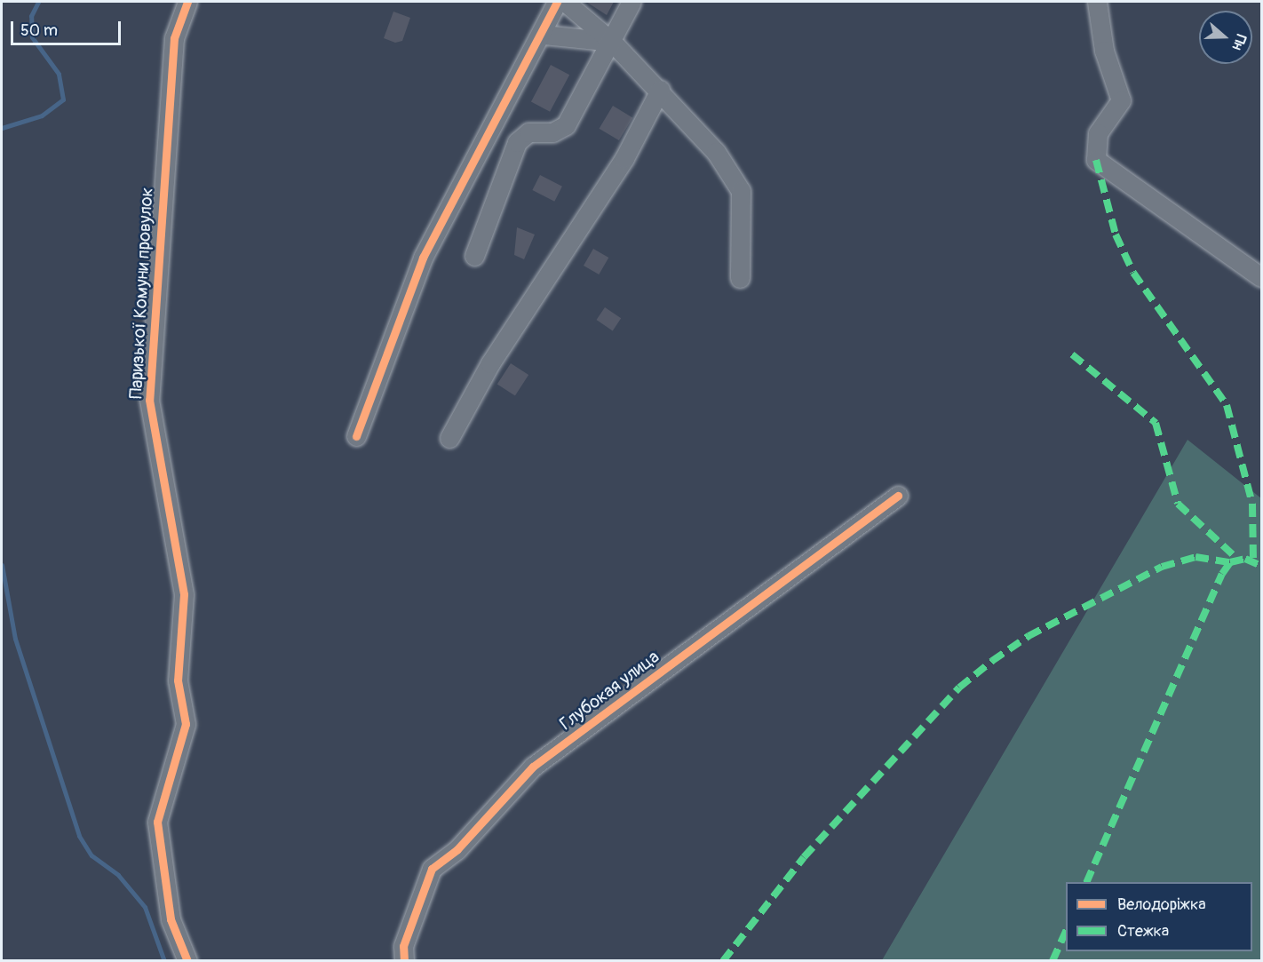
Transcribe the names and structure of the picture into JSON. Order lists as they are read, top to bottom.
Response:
{
  "streets": {
    "street": ["Паризької Комуни провулок", "Глубокая улица"]
  },
  "legend": ["Велодоріжка", "Стежка"],
  "scale_bar": "50 m",
  "north": "right"
}
